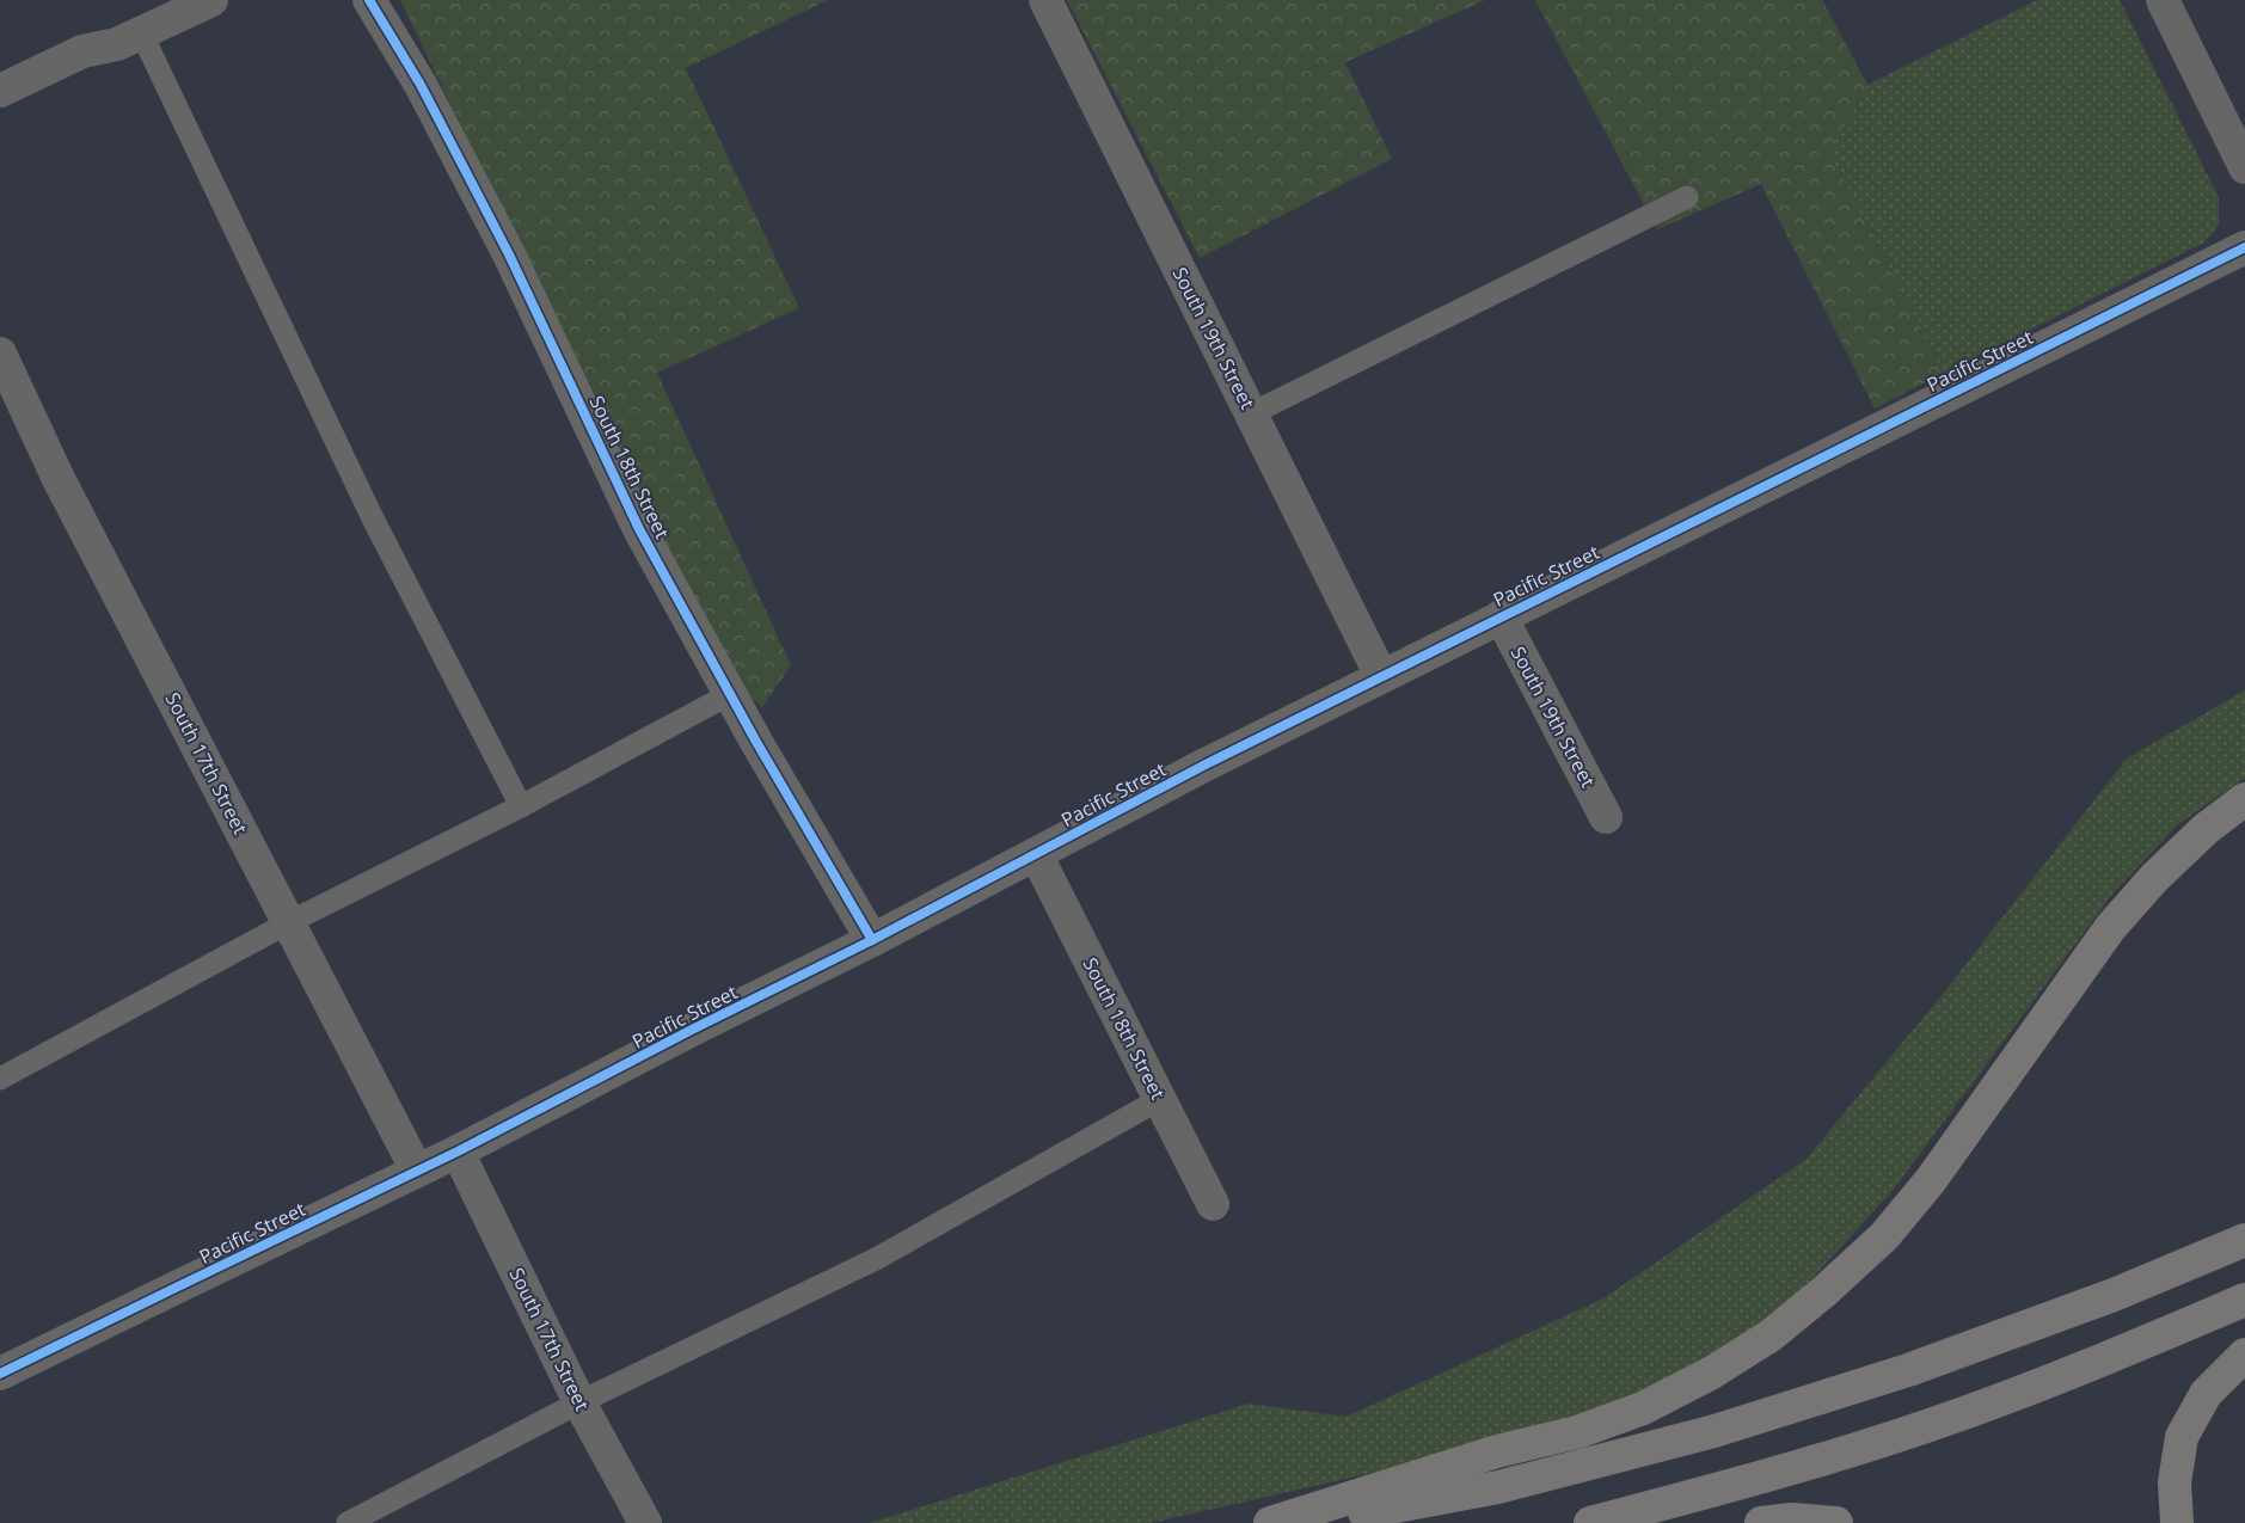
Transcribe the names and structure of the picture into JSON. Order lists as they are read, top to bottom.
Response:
{
  "streets": {
    "street": [
      "South 19th Street",
      "Pacific Street",
      "South 18th Street",
      "South 17th Street"
    ]
  },
  "crossings": [
    ["South 19th Street", "Pacific Street"],
    ["Pacific Street", "South 18th Street"],
    ["Pacific Street", "South 17th Street"]
  ]
}
